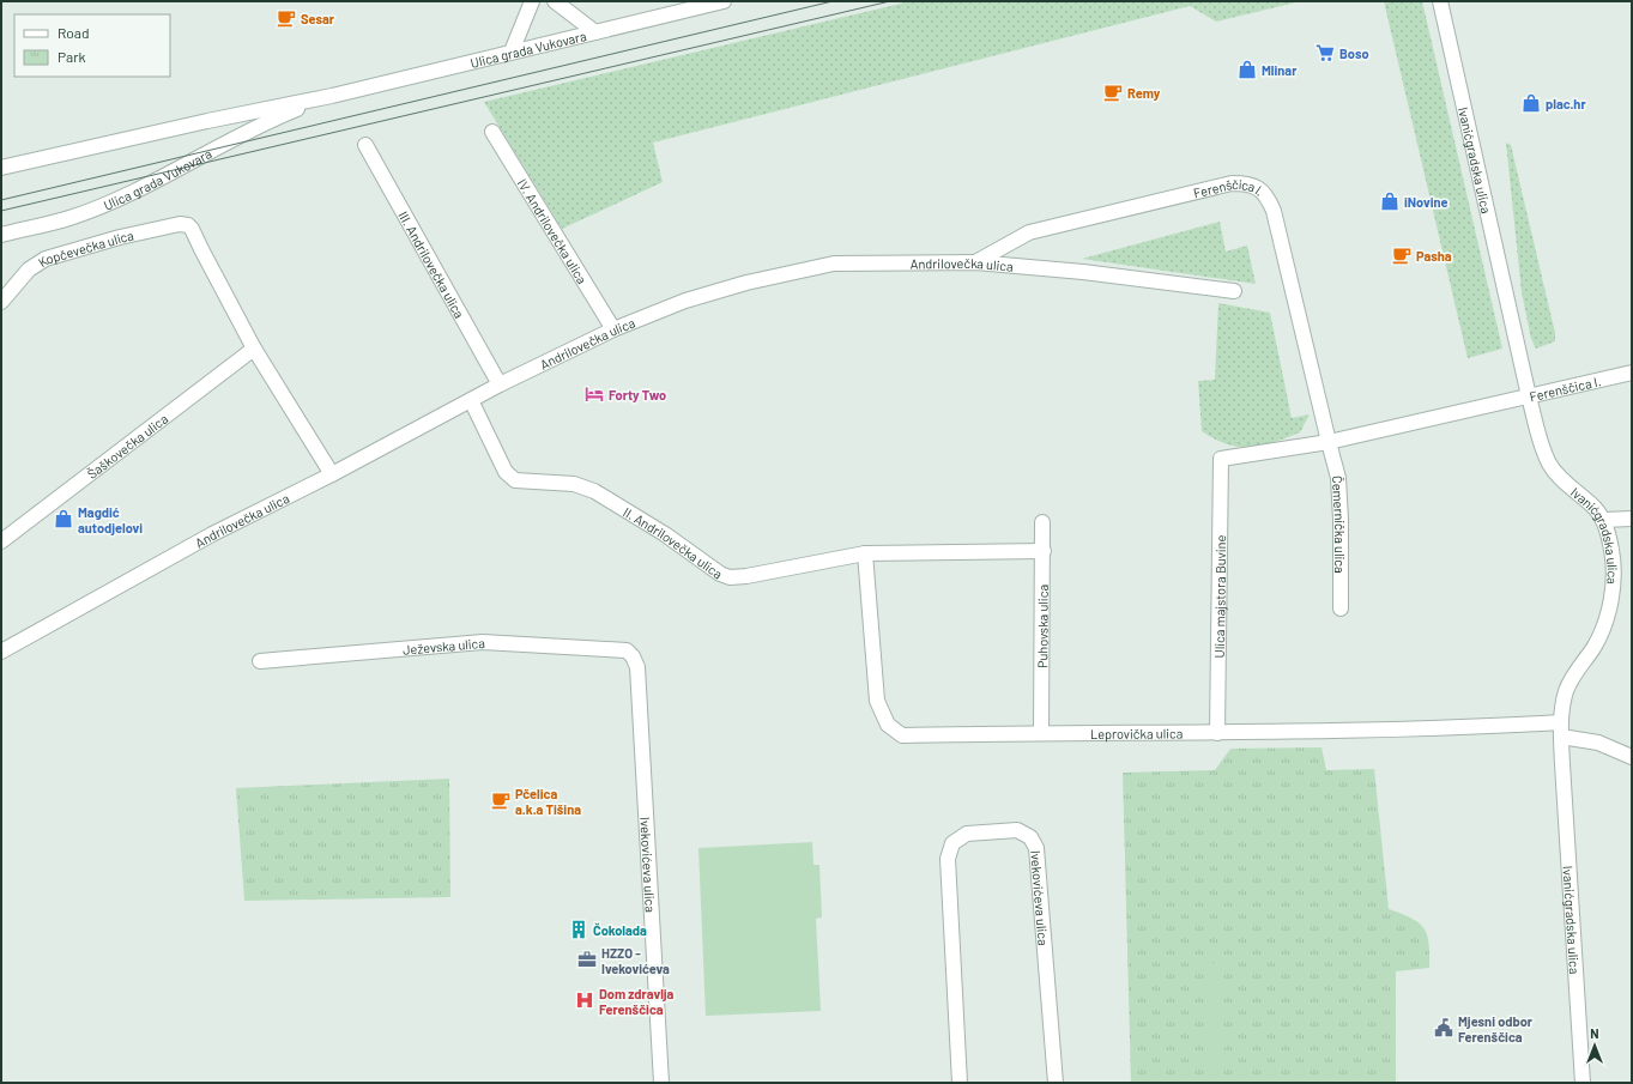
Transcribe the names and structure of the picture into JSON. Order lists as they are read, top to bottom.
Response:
{
  "streets": {
    "street": [
      "Ulica grada Vukovara",
      "Ivanićgradska ulica",
      "Ferenščica I.",
      "IV. Andrilovečka ulica",
      "Kopčevečka ulica",
      "III. Andrilovečka ulica",
      "Andrilovečka ulica",
      "Šaškovečka ulica",
      "Čemernička ulica",
      "II. Andrilovečka ulica",
      "Ulica majstora Buvine",
      "Puhovska ulica",
      "Ježevska ulica",
      "Leprovička ulica",
      "Ivekovićeva ulica"
    ]
  },
  "crossings": [
    ["Ivanićgradska ulica", "Ferenščica I."],
    ["Ivanićgradska ulica", "Leprovička ulica"],
    ["Ferenščica I.", "Andrilovečka ulica"],
    ["Ferenščica I.", "Čemernička ulica"],
    ["Ferenščica I.", "Ulica majstora Buvine"],
    ["IV. Andrilovečka ulica", "Andrilovečka ulica"],
    ["Kopčevečka ulica", "Šaškovečka ulica"],
    ["III. Andrilovečka ulica", "Andrilovečka ulica"],
    ["Andrilovečka ulica", "II. Andrilovečka ulica"],
    ["II. Andrilovečka ulica", "Puhovska ulica"],
    ["II. Andrilovečka ulica", "Leprovička ulica"],
    ["Ulica majstora Buvine", "Leprovička ulica"],
    ["Puhovska ulica", "Leprovička ulica"],
    ["Ježevska ulica", "Ivekovićeva ulica"]
  ],
  "places": {
    "cafe": [
      "Sesar",
      "Remy",
      "Pasha",
      "Pčelica a.k.a Tišina"
    ],
    "supermarket": ["Boso"],
    "shop": [
      "Mlinar",
      "plac.hr",
      "iNovine",
      "Magdić autodjelovi"
    ],
    "hotel": ["Forty Two"],
    "building": ["Čokolada"],
    "office": ["HZZO - Ivekovićeva"],
    "hospital": ["Dom zdravlja Ferenščica"],
    "public building": ["Mjesni odbor Ferenščica"]
  },
  "legend": ["Road", "Park"],
  "north": "top"
}
